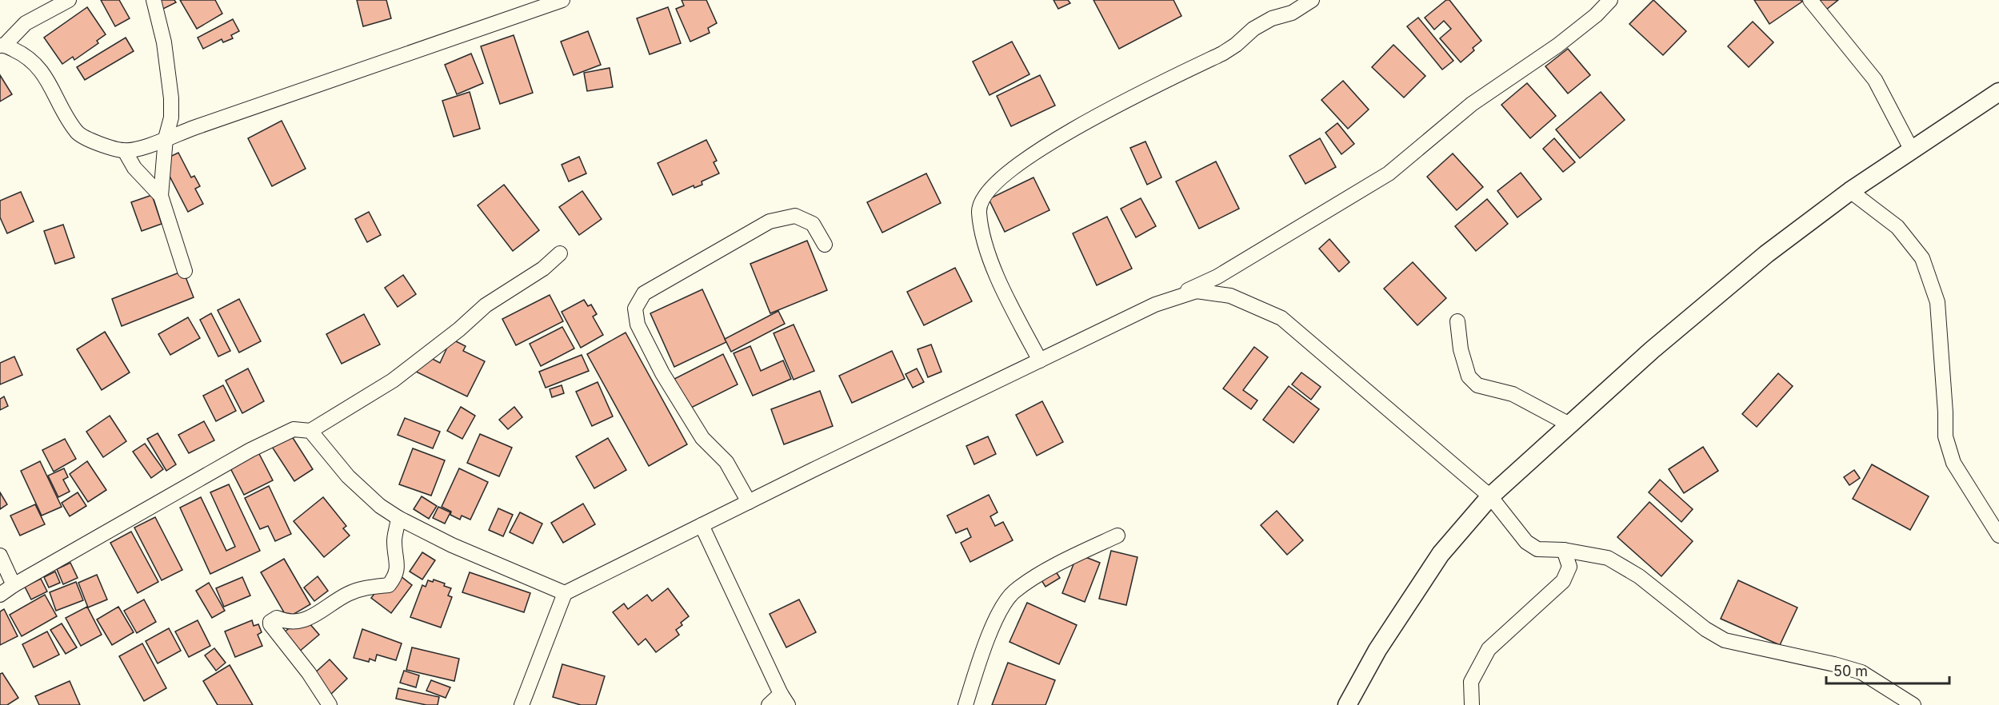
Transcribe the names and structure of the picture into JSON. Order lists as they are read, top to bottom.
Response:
{
  "scale_bar": "50 m"
}
